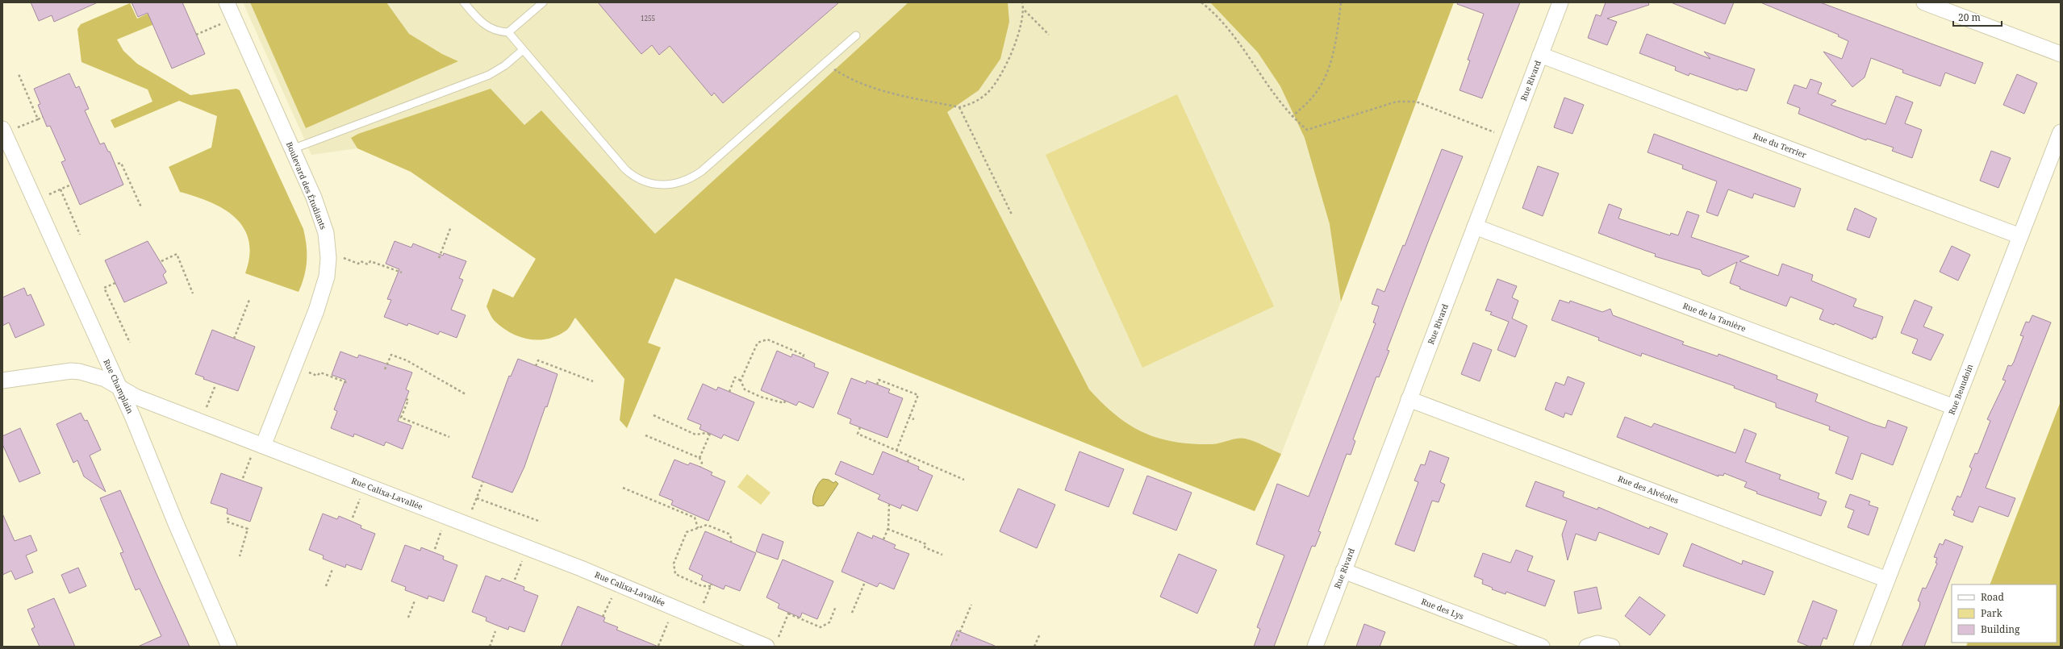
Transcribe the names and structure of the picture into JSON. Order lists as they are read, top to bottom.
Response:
{
  "streets": {
    "street": [
      "Rue Rivard",
      "Rue du Terrier",
      "Boulevard des Étudiants",
      "Rue de la Tanière",
      "Rue Champlain",
      "Rue Beaudoin",
      "Rue des Alvéoles",
      "Rue Calixa-Lavallée",
      "Rue des Lys"
    ]
  },
  "crossings": [
    ["Rue Rivard", "Rue du Terrier"],
    ["Rue Rivard", "Rue de la Tanière"],
    ["Rue Rivard", "Rue des Alvéoles"],
    ["Rue Rivard", "Rue des Lys"],
    ["Rue du Terrier", "Rue Beaudoin"],
    ["Boulevard des Étudiants", "Rue Calixa-Lavallée"],
    ["Rue de la Tanière", "Rue Beaudoin"],
    ["Rue Champlain", "Rue Calixa-Lavallée"],
    ["Rue Beaudoin", "Rue des Alvéoles"]
  ],
  "house_numbers": ["1255"],
  "legend": ["Road", "Park", "Building"],
  "scale_bar": "20 m"
}
